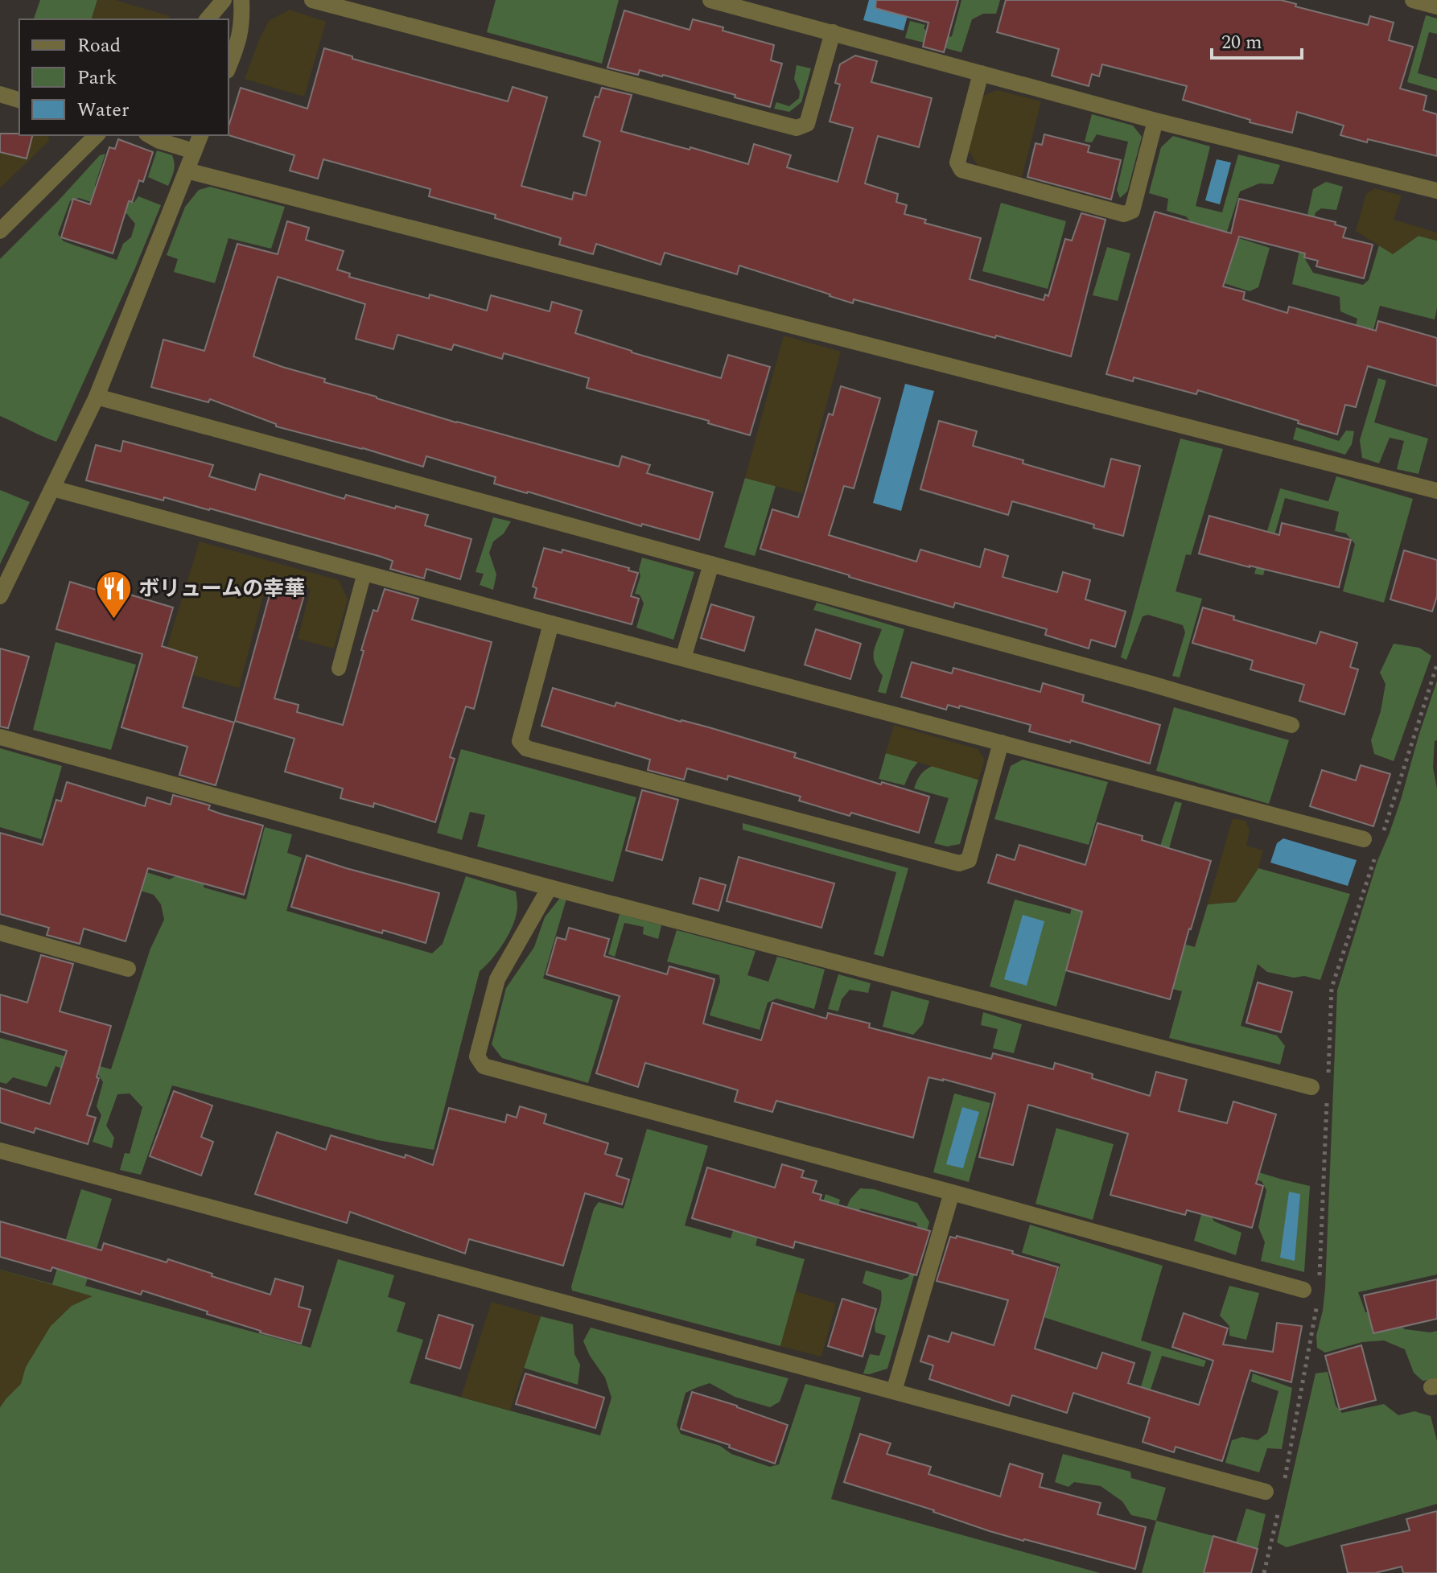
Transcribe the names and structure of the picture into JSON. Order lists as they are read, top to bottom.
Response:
{
  "places": {
    "restaurant": ["ボリュームの幸華"]
  },
  "legend": ["Road", "Park", "Water"],
  "scale_bar": "20 m"
}
